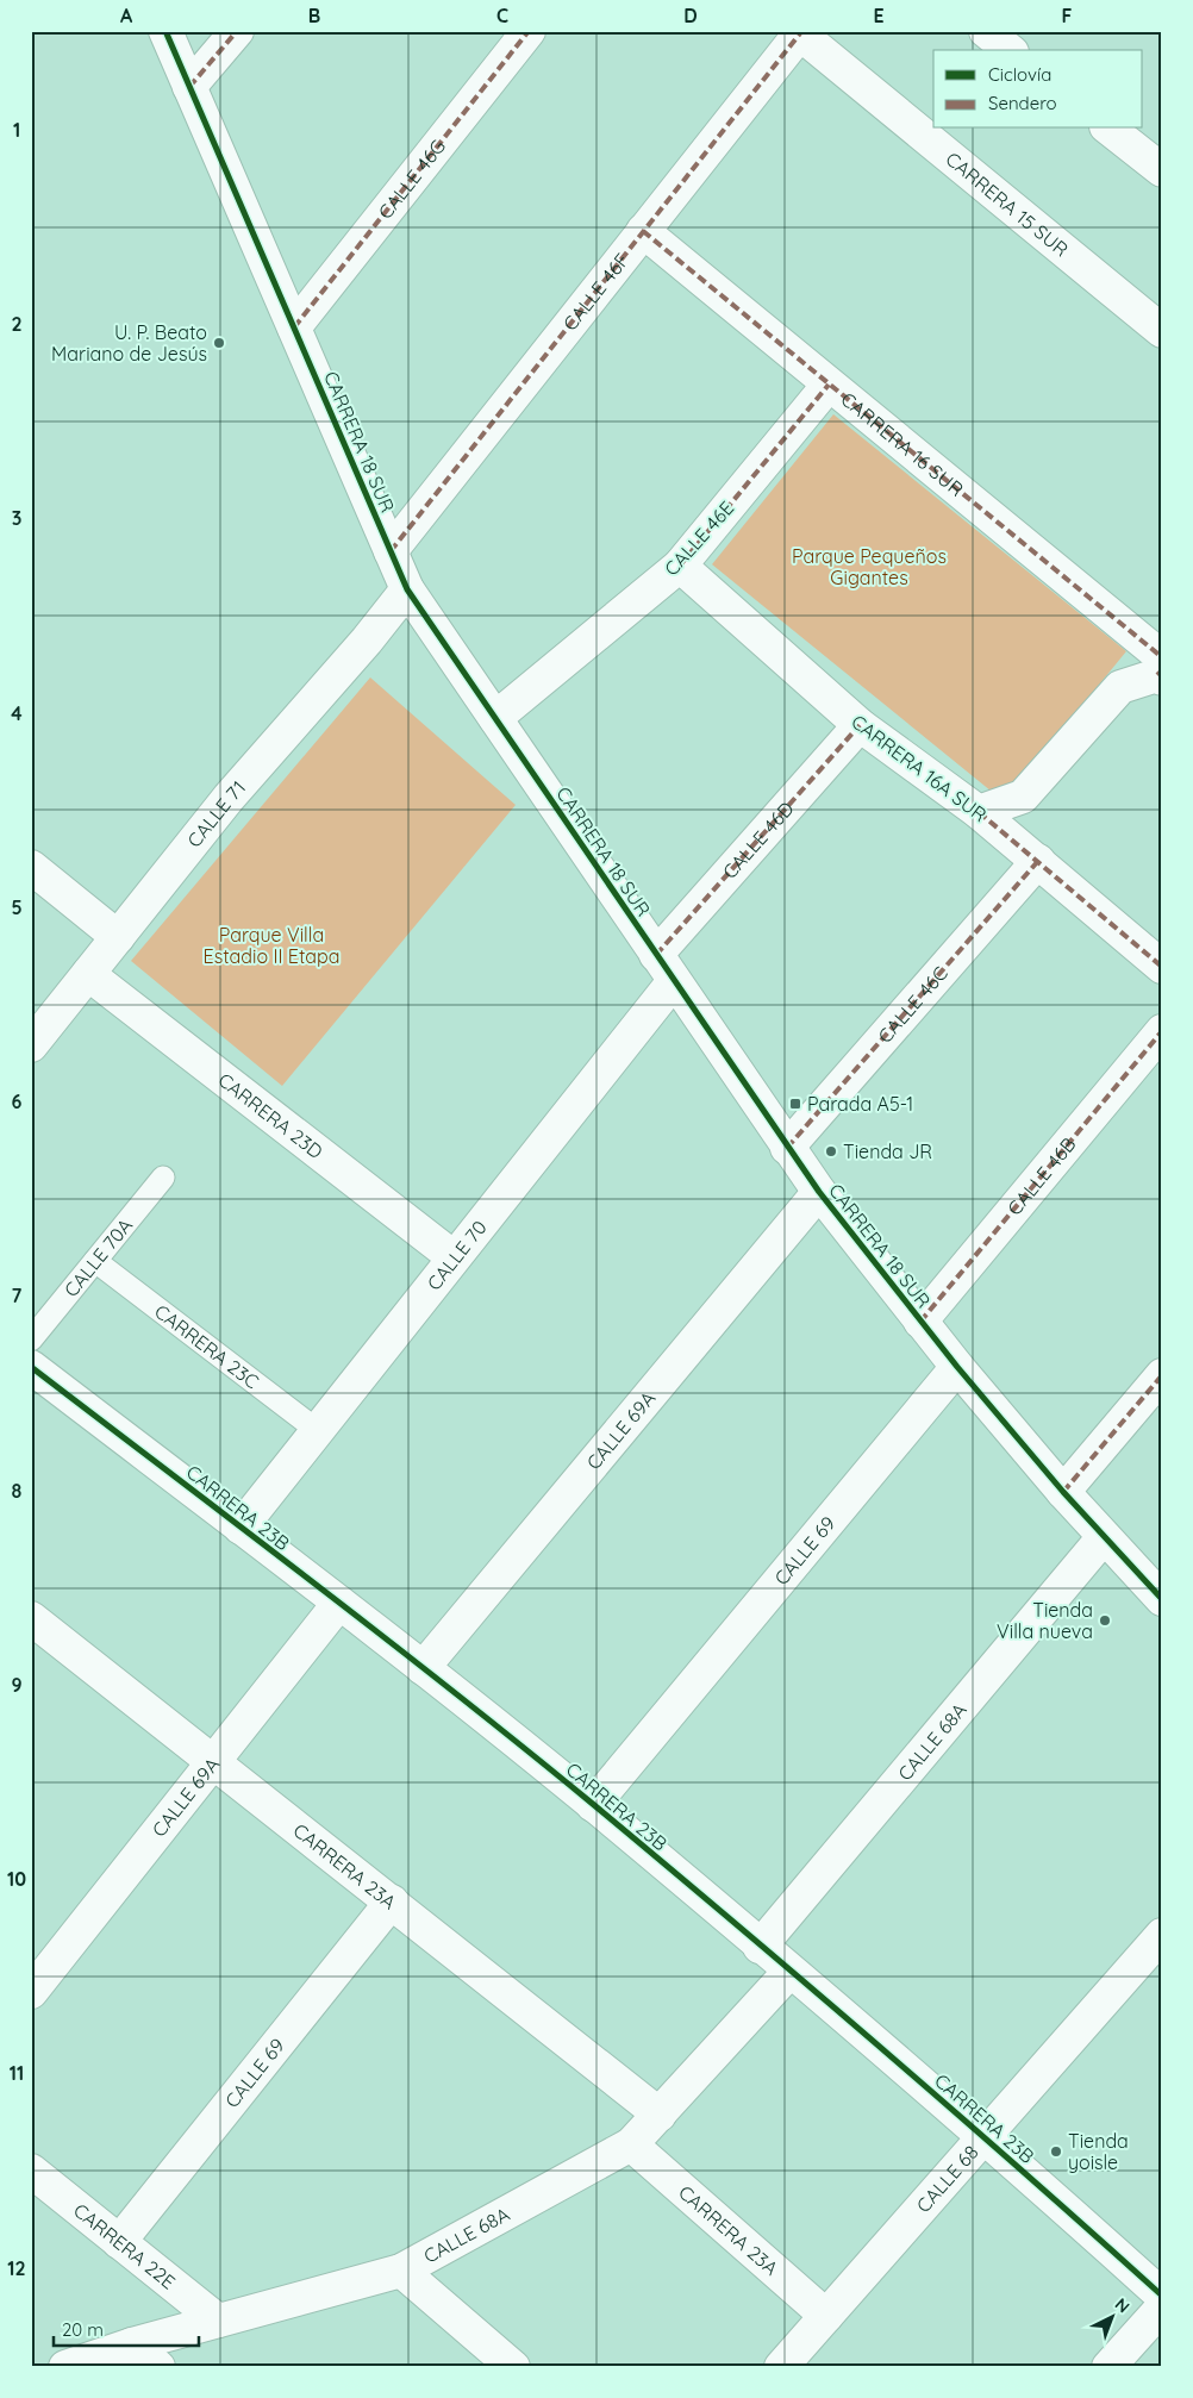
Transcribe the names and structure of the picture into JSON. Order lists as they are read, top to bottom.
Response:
{
  "streets": {
    "main road": [
      "CALLE 46G",
      "CARRERA 15 SUR",
      "CALLE 46F",
      "CARRERA 18 SUR",
      "CARRERA 16 SUR",
      "CALLE 46E",
      "CARRERA 16A SUR",
      "CALLE 71",
      "CALLE 46D",
      "CALLE 46C",
      "CARRERA 23D",
      "CALLE 46B",
      "CALLE 70",
      "CALLE 69A",
      "CARRERA 23B",
      "CALLE 69",
      "CALLE 68A",
      "CARRERA 23A",
      "CALLE 68",
      "CARRERA 22E"
    ],
    "lane": ["CALLE 70A", "CARRERA 23C"]
  },
  "crossings": [
    ["CALLE 46G", "CARRERA 18 SUR"],
    ["CARRERA 15 SUR", "CALLE 46F"],
    ["CALLE 46F", "CARRERA 18 SUR"],
    ["CALLE 46F", "CARRERA 16 SUR"],
    ["CARRERA 18 SUR", "CALLE 46E"],
    ["CARRERA 18 SUR", "CALLE 71"],
    ["CARRERA 18 SUR", "CALLE 46D"],
    ["CARRERA 18 SUR", "CALLE 46C"],
    ["CARRERA 18 SUR", "CALLE 46B"],
    ["CARRERA 18 SUR", "CALLE 70"],
    ["CARRERA 18 SUR", "CALLE 69A"],
    ["CARRERA 18 SUR", "CALLE 69"],
    ["CARRERA 18 SUR", "CALLE 68A"],
    ["CARRERA 16 SUR", "CALLE 46E"],
    ["CALLE 46E", "CARRERA 16A SUR"],
    ["CARRERA 16A SUR", "CALLE 46D"],
    ["CARRERA 16A SUR", "CALLE 46C"],
    ["CALLE 71", "CARRERA 23D"],
    ["CARRERA 23D", "CALLE 70"],
    ["CALLE 70", "CARRERA 23C"],
    ["CALLE 70", "CARRERA 23B"],
    ["CALLE 70A", "CARRERA 23C"],
    ["CALLE 69A", "CARRERA 23B"],
    ["CALLE 69A", "CARRERA 23A"],
    ["CARRERA 23B", "CALLE 69"],
    ["CARRERA 23B", "CALLE 68A"],
    ["CARRERA 23B", "CALLE 68"],
    ["CALLE 69", "CARRERA 23A"],
    ["CALLE 69", "CARRERA 22E"],
    ["CALLE 68A", "CARRERA 23A"],
    ["CALLE 68A", "CARRERA 22E"],
    ["CARRERA 23A", "CALLE 68"]
  ],
  "parks": ["Parque Pequeños Gigantes", "Parque Villa Estadio II Etapa"],
  "places": {
    "other": [
      "U. P. Beato Mariano de Jesús",
      "Tienda JR",
      "Tienda Villa nueva",
      "Tienda yoisle"
    ],
    "transit": ["Parada A5-1"]
  },
  "legend": ["Ciclovía", "Sendero"],
  "scale_bar": "20 m",
  "north": "top right",
  "grid": {
    "columns": [
      "A",
      "B",
      "C",
      "D",
      "E",
      "F"
    ],
    "rows": [
      "1",
      "2",
      "3",
      "4",
      "5",
      "6",
      "7",
      "8",
      "9",
      "10",
      "11",
      "12"
    ]
  }
}
